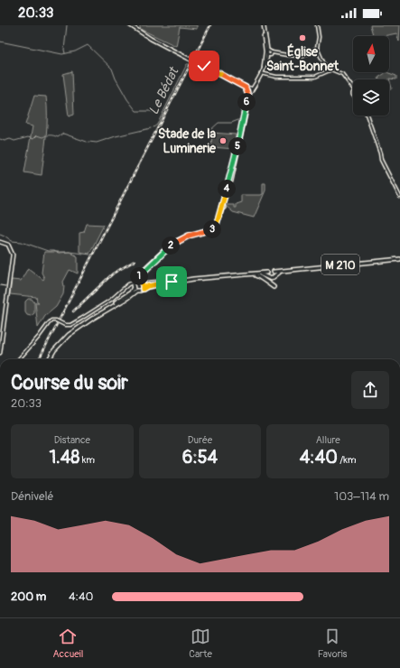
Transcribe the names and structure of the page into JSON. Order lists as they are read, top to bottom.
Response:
{
  "streets": {
    "main road": ["M 210"]
  },
  "water": ["Le Bédat"],
  "places": ["Église Saint-Bonnet", "Stade de la Luminerie"],
  "north": "top",
  "page": {
    "status": "20:33",
    "pins": [
      "6",
      "5",
      "4",
      "3",
      "2",
      "1"
    ],
    "heading": ["Course du soir", "20:33"],
    "stats": [
      ["Distance", "1.48 km"],
      ["Durée", "6:54"],
      ["Allure", "4:40 /km"]
    ],
    "chart": ["Dénivelé", "103–114 m"],
    "list": [
      {
        "name": "200 m",
        "note": "4:40"
      }
    ],
    "tabs": ["Accueil", "Carte", "Favoris"]
  }
}
